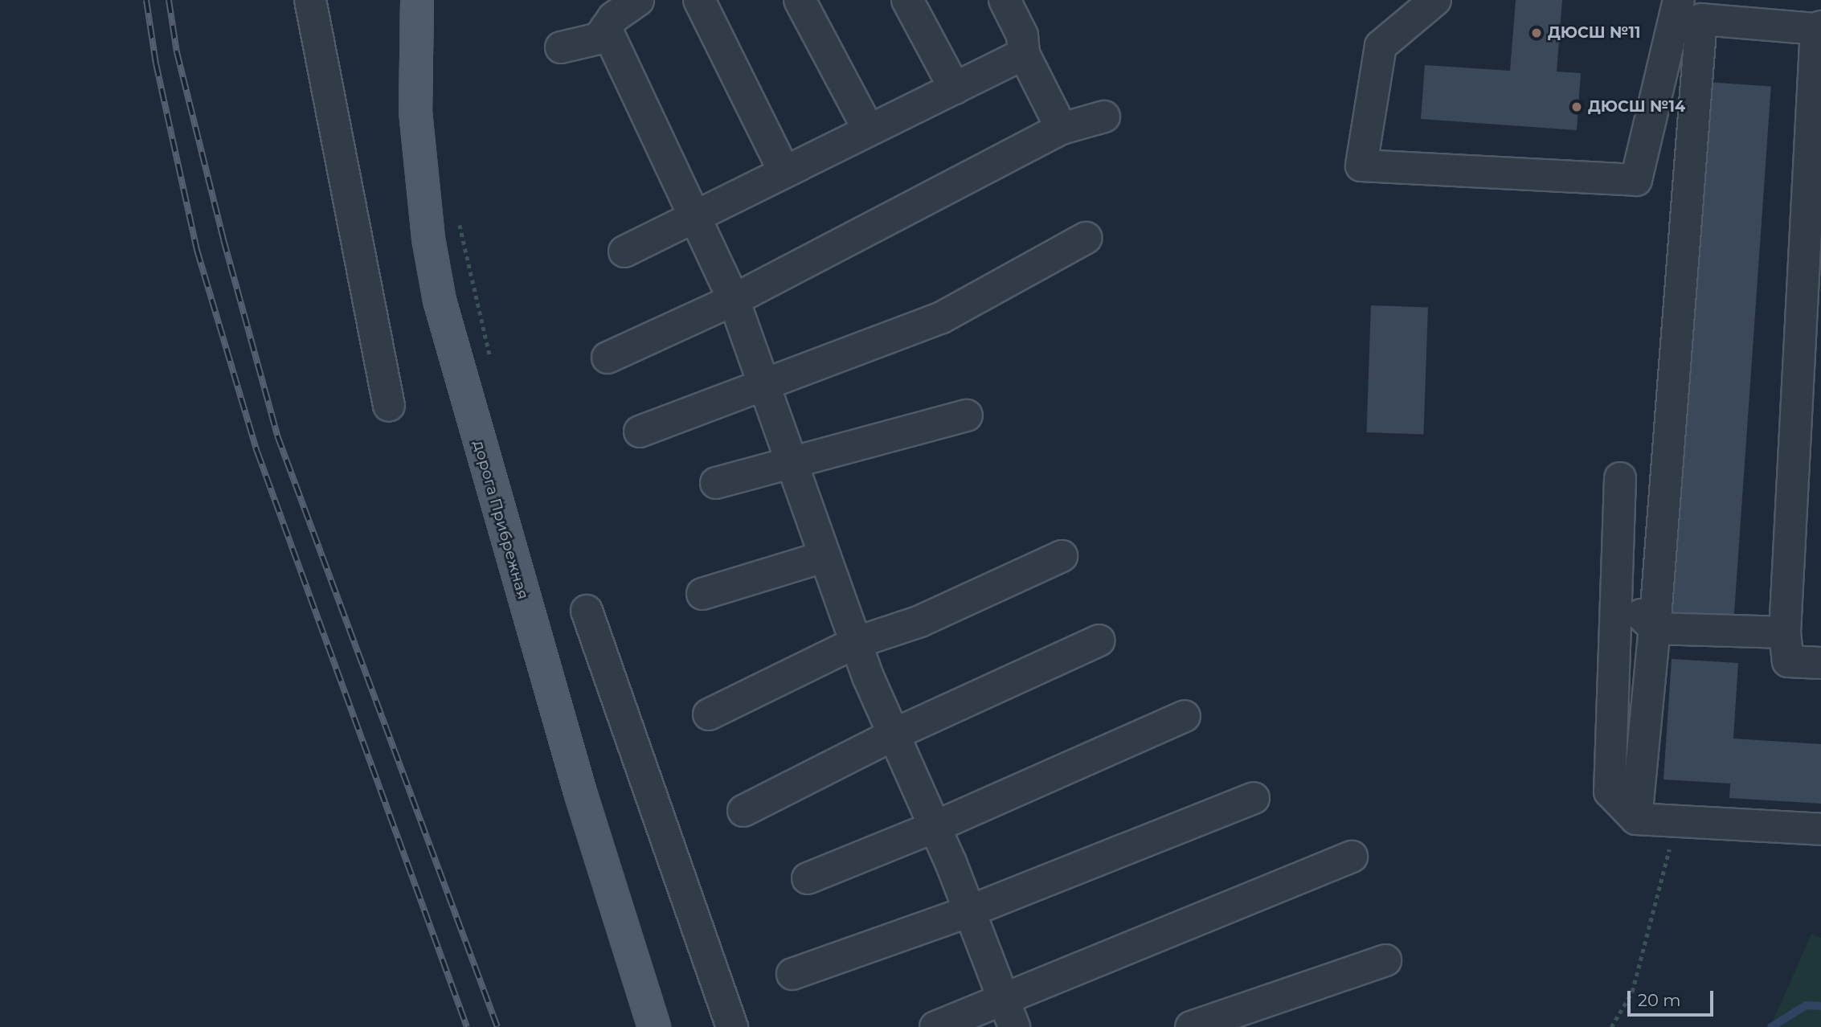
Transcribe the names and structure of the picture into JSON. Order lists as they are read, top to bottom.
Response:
{
  "streets": {
    "main road": ["дорога Прибрежная"]
  },
  "places": ["ДЮСШ №11", "ДЮСШ №14"],
  "scale_bar": "20 m"
}
